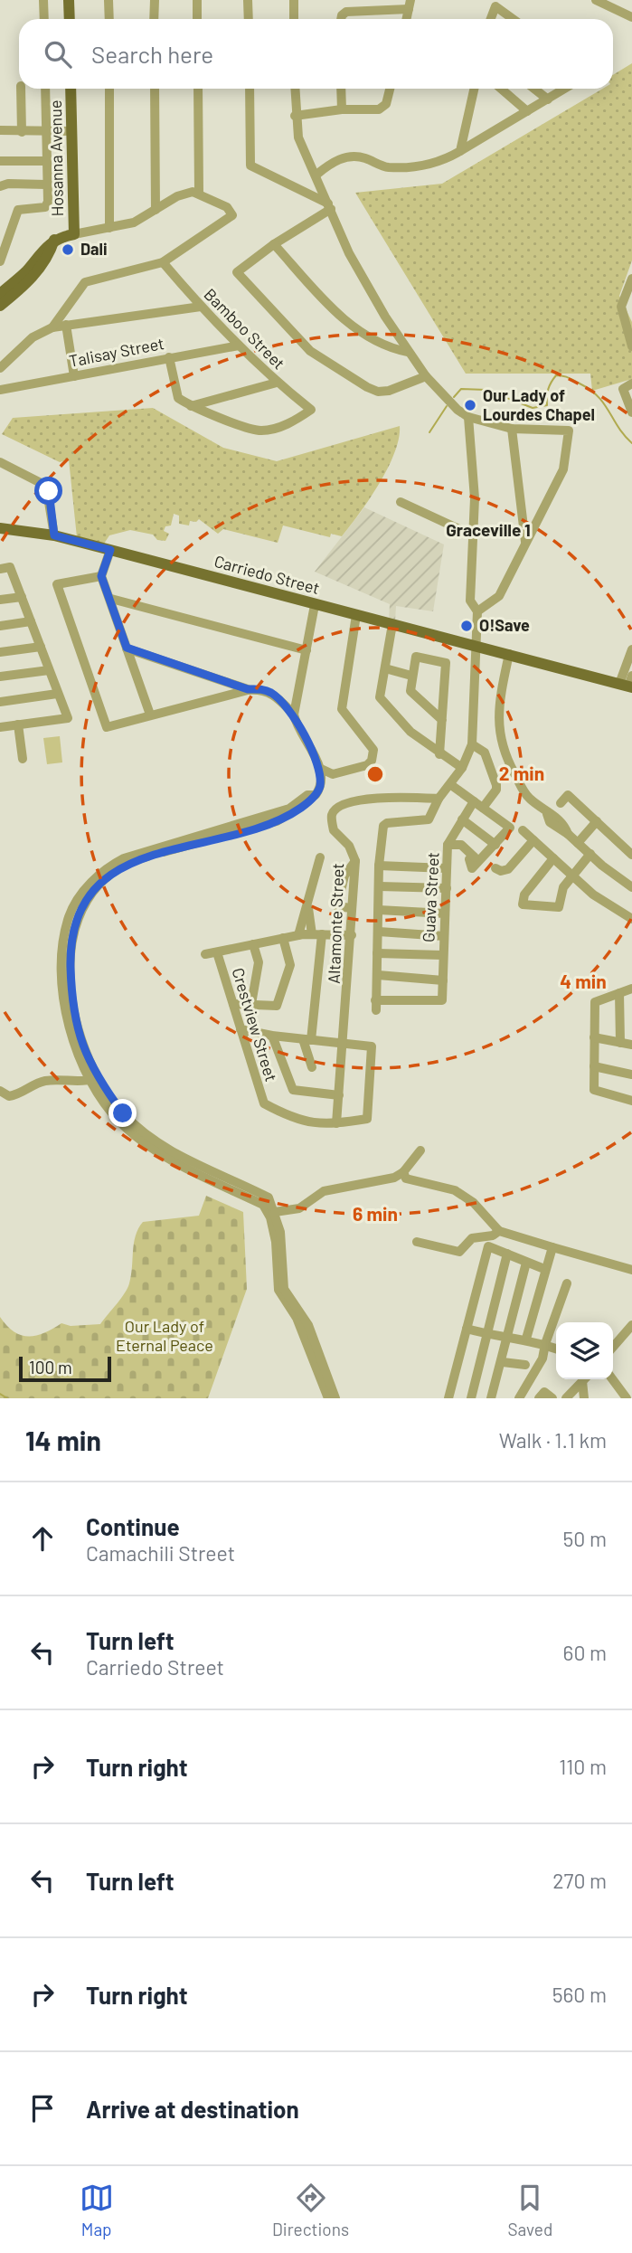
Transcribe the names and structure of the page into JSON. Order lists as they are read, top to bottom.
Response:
{
  "streets": {
    "main road": ["Hosanna Avenue", "Carriedo Street"],
    "street": [
      "Bamboo Street",
      "Talisay Street",
      "Guava Street",
      "Altamonte Street",
      "Crestview Street"
    ]
  },
  "crossings": [
    ["Bamboo Street", "Talisay Street"],
    ["Altamonte Street", "Crestview Street"]
  ],
  "districts": ["Graceville 1"],
  "parks": ["Our Lady of Eternal Peace"],
  "places": ["Dali", "Our Lady of Lourdes Chapel", "O!Save"],
  "scale_bar": "100 m",
  "page": {
    "search": "Search here",
    "scale": "100 m",
    "heading": ["14 min", "Walk · 1.1 km"],
    "list": [
      ["Continue", "Camachili Street", "50 m"],
      ["Turn left", "Carriedo Street", "60 m"],
      ["Turn right", "110 m"],
      ["Turn left", "270 m"],
      ["Turn right", "560 m"],
      "Arrive at destination"
    ],
    "nav": ["Map", "Directions", "Saved"]
  },
  "rings": ["2 min", "4 min", "6 min"]
}
